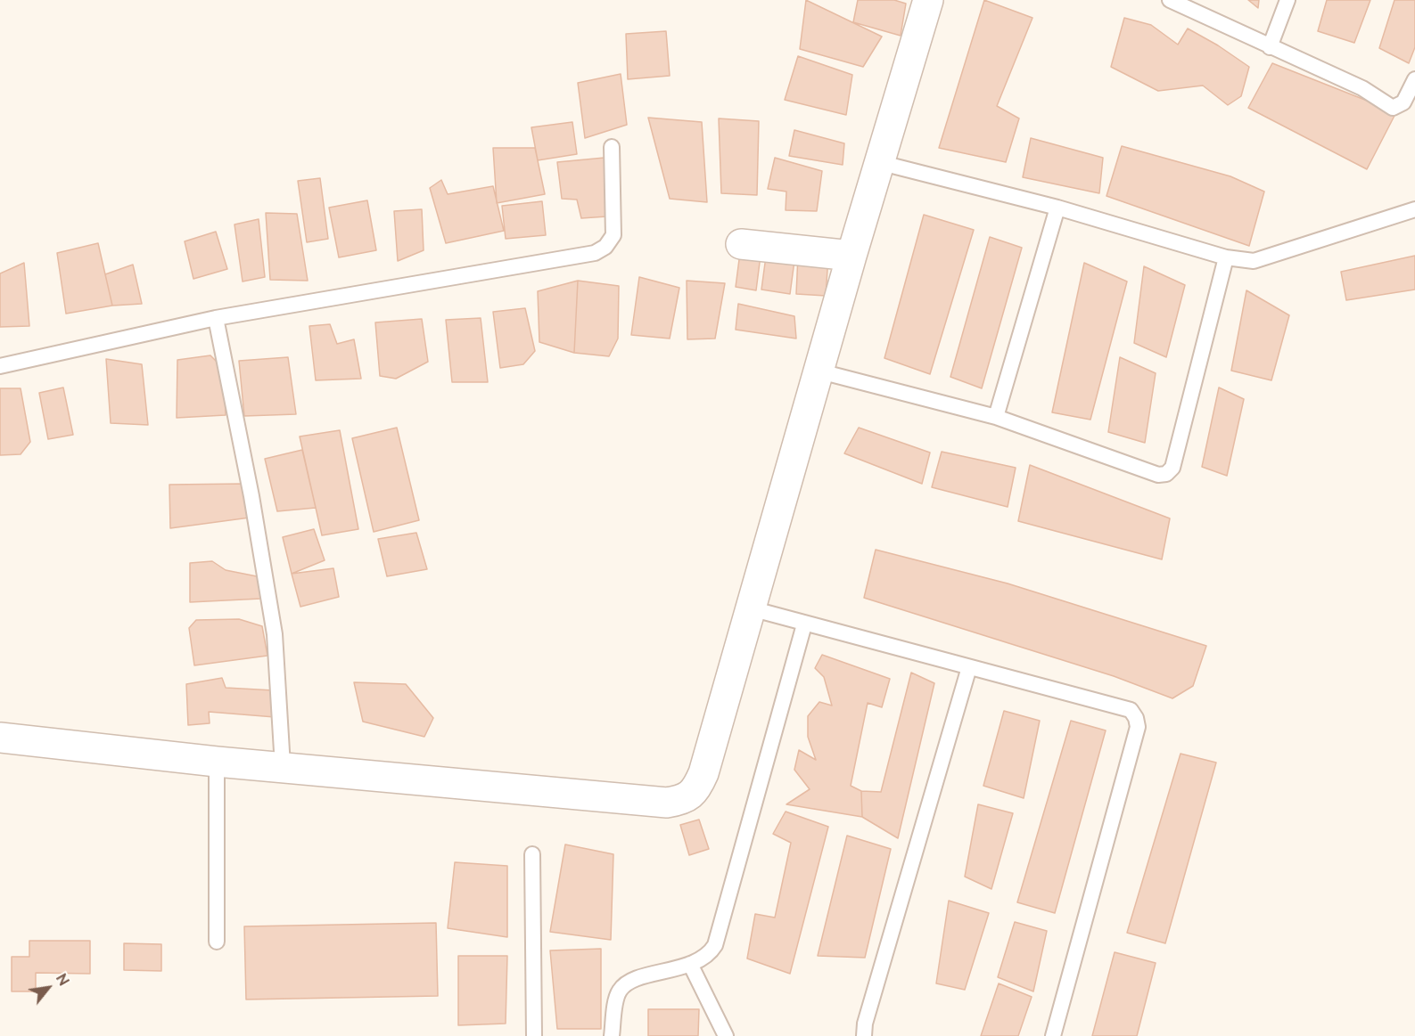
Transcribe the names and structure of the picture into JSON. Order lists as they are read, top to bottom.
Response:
{
  "north": "top right"
}
